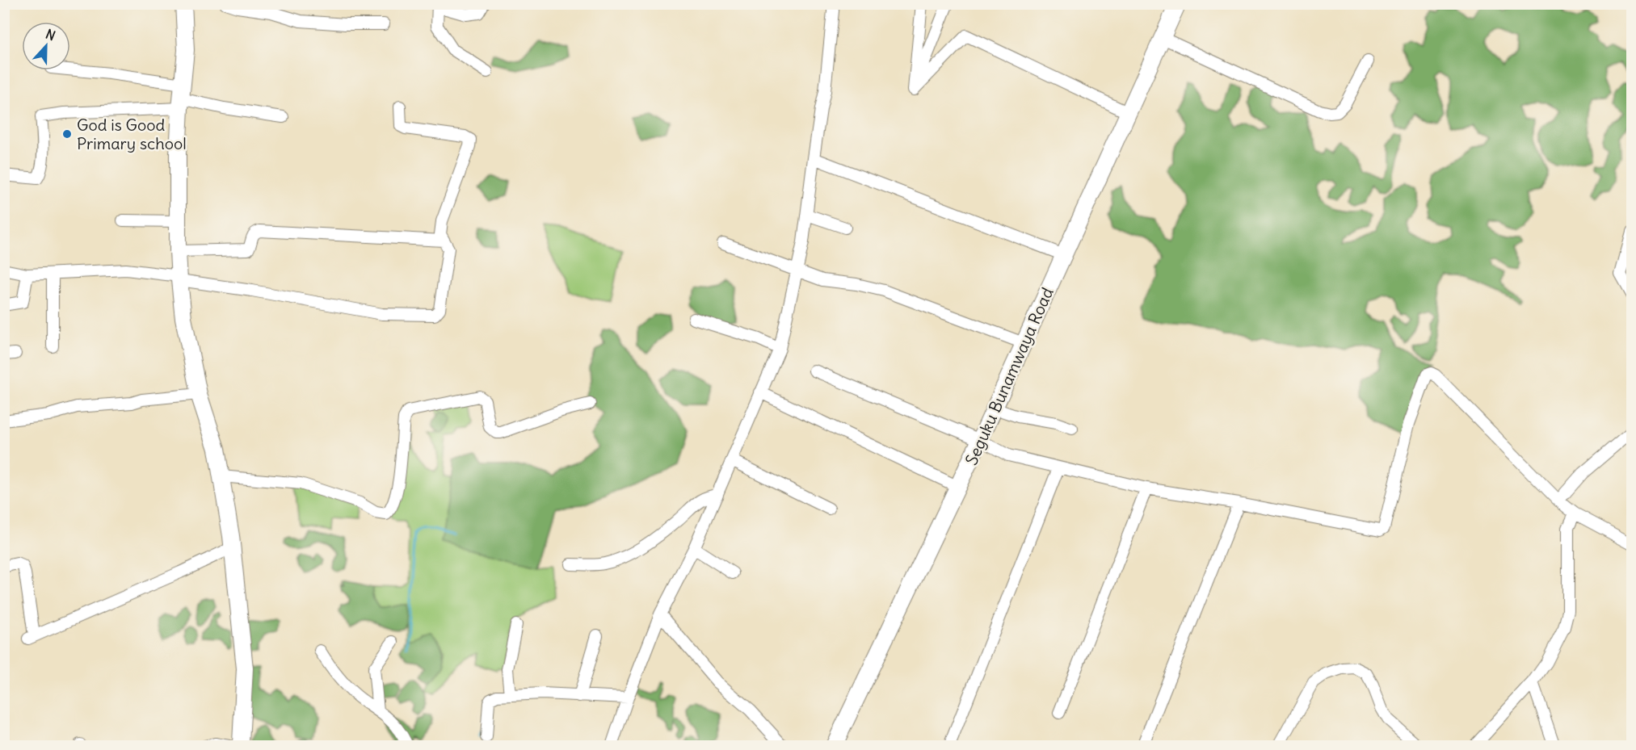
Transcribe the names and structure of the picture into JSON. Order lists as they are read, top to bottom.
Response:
{
  "streets": {
    "main road": ["Seguku Bunamwaya Road"]
  },
  "places": ["God is Good Primary school"],
  "north": "top"
}
